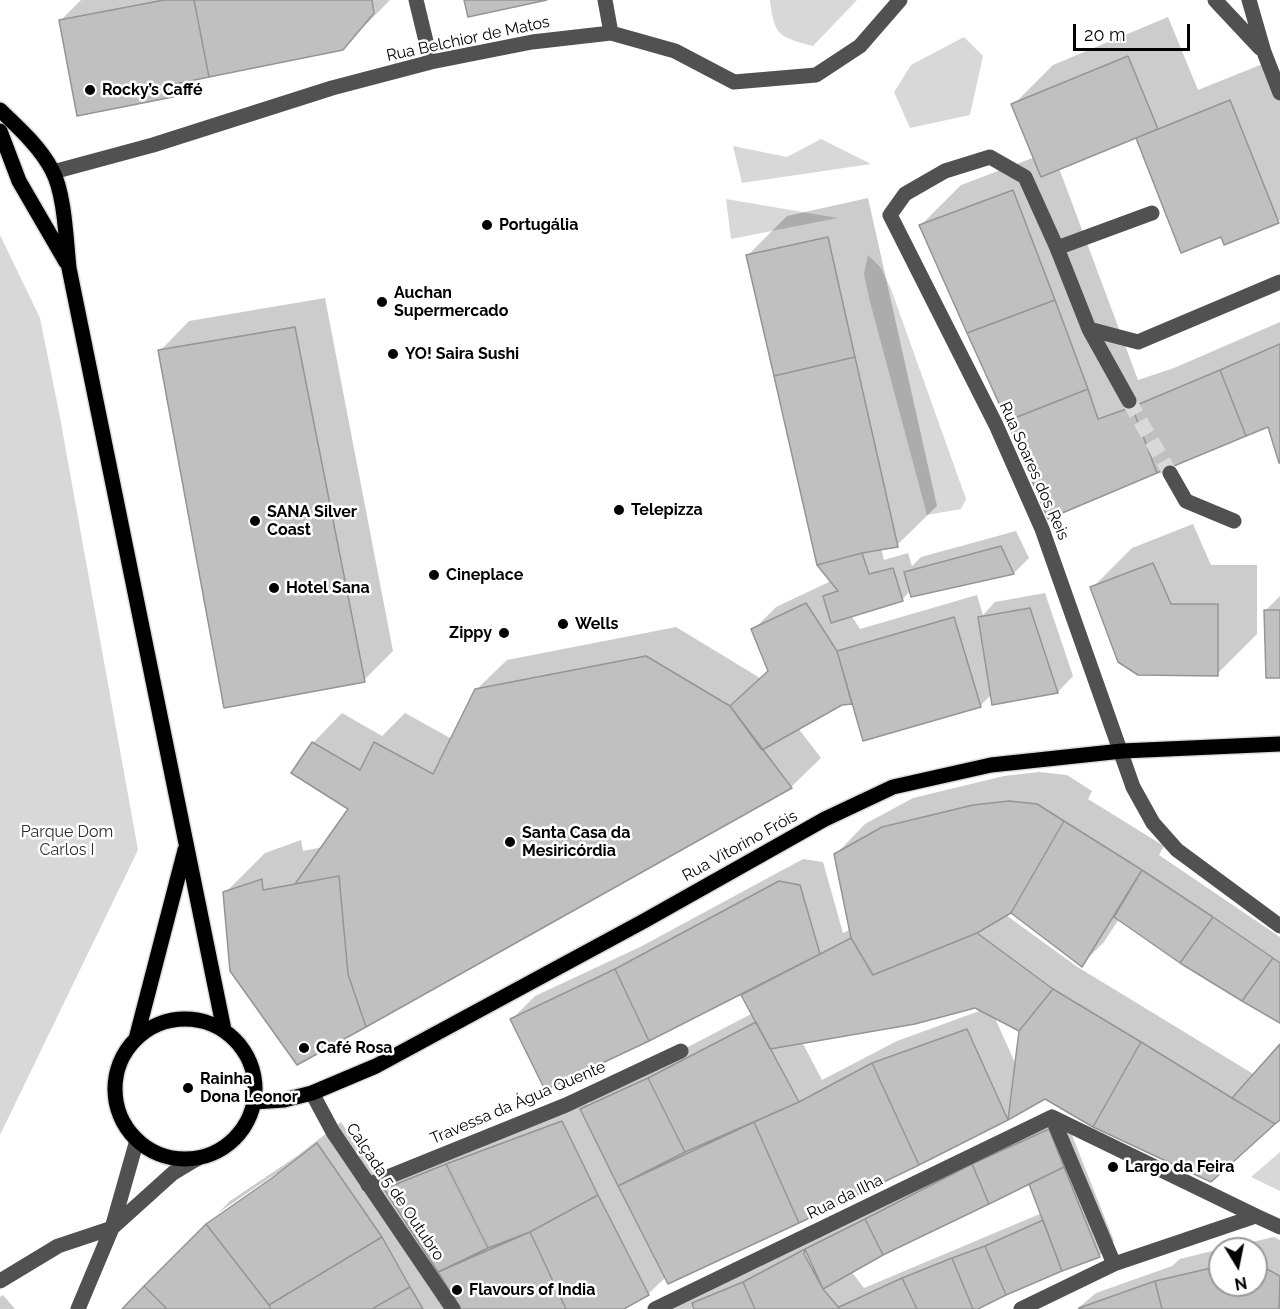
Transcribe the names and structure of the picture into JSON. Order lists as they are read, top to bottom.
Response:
{
  "streets": {
    "main road": ["Rua Vitorino Fróis"],
    "street": [
      "Rua Belchior de Matos",
      "Rua Soares dos Reis",
      "Travessa da Água Quente",
      "Calçada 5 de Outubro",
      "Rua da Ilha"
    ]
  },
  "crossings": [
    ["Rua Soares dos Reis", "Rua Vitorino Fróis"],
    ["Rua Vitorino Fróis", "Calçada 5 de Outubro"],
    ["Travessa da Água Quente", "Calçada 5 de Outubro"]
  ],
  "parks": ["Parque Dom Carlos I"],
  "places": [
    "Rocky’s Caffé",
    "Portugália",
    "Auchan Supermercado",
    "YO! Saira Sushi",
    "Telepizza",
    "SANA Silver Coast",
    "Cineplace",
    "Hotel Sana",
    "Wells",
    "Zippy",
    "Santa Casa da Mesiricórdia",
    "Café Rosa",
    "Rainha Dona Leonor",
    "Largo da Feira",
    "Flavours of India"
  ],
  "scale_bar": "20 m",
  "north": "bottom"
}
